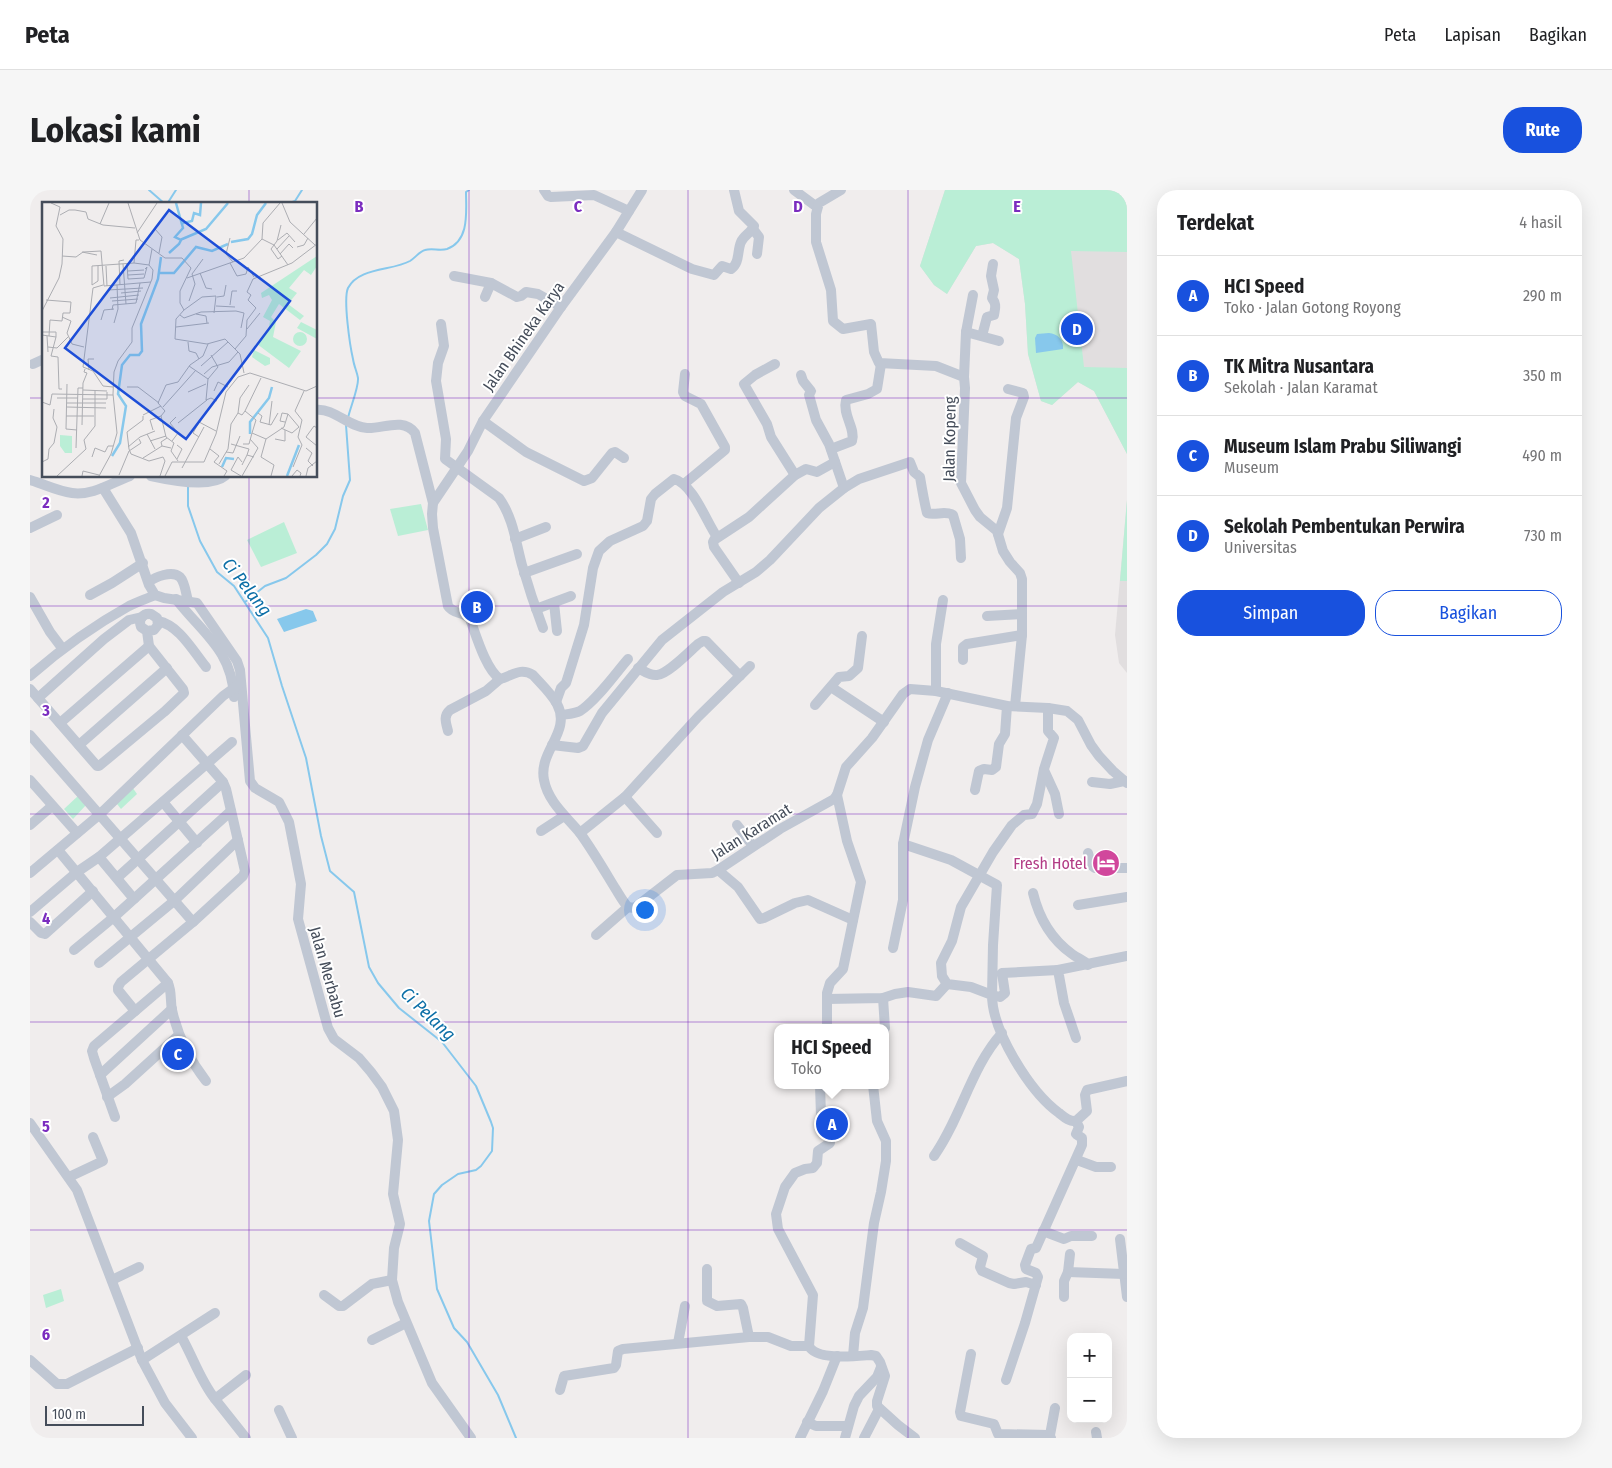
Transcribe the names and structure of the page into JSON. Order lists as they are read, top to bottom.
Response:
{
  "streets": {
    "street": [
      "Jalan Bhineka Karya",
      "Jalan Kopeng",
      "Jalan Karamat",
      "Jalan Merbabu"
    ]
  },
  "water": ["Ci Pelang"],
  "places": {
    "hotel": ["Fresh Hotel"]
  },
  "scale_bar": "100 m",
  "page": {
    "header": "Peta",
    "nav": ["Peta", "Lapisan", "Bagikan"],
    "buttons": [
      "Rute",
      ["Simpan", "Bagikan"]
    ],
    "title": "Lokasi kami",
    "heading": ["Terdekat", "4 hasil"],
    "list": [
      {
        "mark": "A",
        "name": "HCI Speed",
        "note": "Toko · Jalan Gotong Royong",
        "value": "290 m"
      },
      {
        "mark": "B",
        "name": "TK Mitra Nusantara",
        "note": "Sekolah · Jalan Karamat",
        "value": "350 m"
      },
      {
        "mark": "C",
        "name": "Museum Islam Prabu Siliwangi",
        "note": "Museum",
        "value": "490 m"
      },
      {
        "mark": "D",
        "name": "Sekolah Pembentukan Perwira",
        "note": "Universitas",
        "value": "730 m"
      }
    ],
    "pins": [
      "D",
      "B",
      "C",
      "A"
    ],
    "popup": ["HCI Speed", "Toko"],
    "map_buttons": ["+", "−"],
    "scale": "100 m"
  },
  "grid": {
    "columns": [
      "B",
      "C",
      "D",
      "E"
    ],
    "rows": [
      "2",
      "3",
      "4",
      "5",
      "6"
    ]
  }
}
